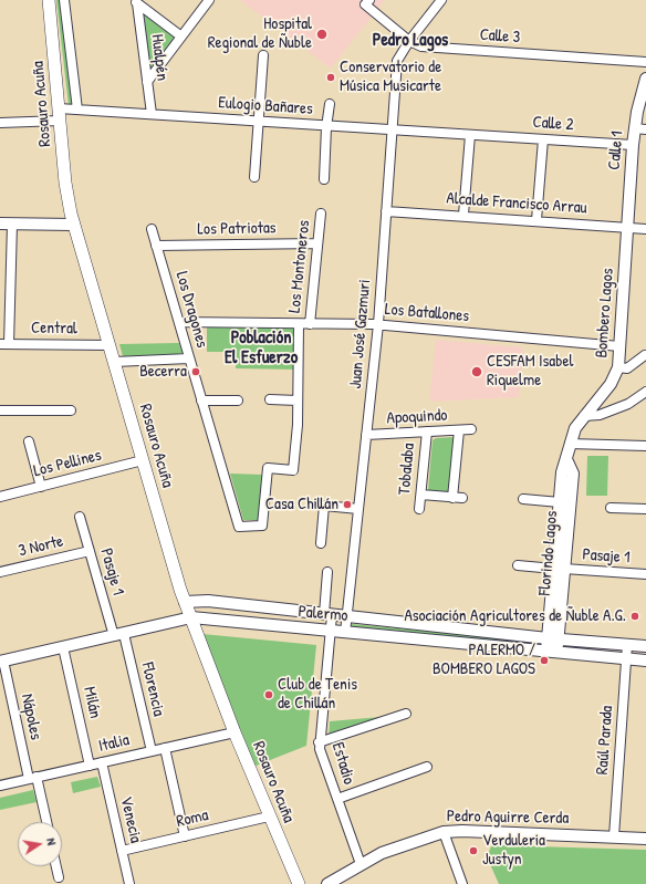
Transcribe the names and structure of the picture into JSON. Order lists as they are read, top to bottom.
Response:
{
  "streets": {
    "main road": ["Rosauro Acuña"],
    "street": [
      "Calle 3",
      "Hualpén",
      "Eulogio Bañares",
      "Calle 2",
      "Calle 1",
      "Alcalde Francisco Arrau",
      "Los Patriotas",
      "Los Montoneros",
      "Los Dragones",
      "Los Batallones",
      "Bombero Lagos",
      "Central",
      "Juan José Gazmuri",
      "Apoquindo",
      "Los Pellines",
      "Tobalaba",
      "3 Norte",
      "Florindo Lagos",
      "Pasaje 1",
      "Palermo",
      "Florencia",
      "Milán",
      "Nápoles",
      "Raúl Parada",
      "Italia",
      "Estadio",
      "Pedro Aguirre Cerda",
      "Roma",
      "Venecia"
    ]
  },
  "crossings": [
    ["Calle 3", "Juan José Gazmuri"],
    ["Hualpén", "Eulogio Bañares"],
    ["Rosauro Acuña", "Eulogio Bañares"],
    ["Rosauro Acuña", "Central"],
    ["Rosauro Acuña", "Los Pellines"],
    ["Rosauro Acuña", "Palermo"],
    ["Rosauro Acuña", "Italia"],
    ["Rosauro Acuña", "Roma"],
    ["Eulogio Bañares", "Calle 2"],
    ["Eulogio Bañares", "Juan José Gazmuri"],
    ["Calle 2", "Calle 1"],
    ["Calle 1", "Alcalde Francisco Arrau"],
    ["Calle 1", "Bombero Lagos"],
    ["Alcalde Francisco Arrau", "Bombero Lagos"],
    ["Alcalde Francisco Arrau", "Juan José Gazmuri"],
    ["Los Patriotas", "Los Montoneros"],
    ["Los Patriotas", "Los Dragones"],
    ["Los Montoneros", "Los Dragones"],
    ["Los Montoneros", "Los Batallones"],
    ["Los Dragones", "Los Batallones"],
    ["Los Batallones", "Bombero Lagos"],
    ["Los Batallones", "Juan José Gazmuri"],
    ["Bombero Lagos", "Florindo Lagos"],
    ["Juan José Gazmuri", "Apoquindo"],
    ["Juan José Gazmuri", "Palermo"],
    ["Apoquindo", "Tobalaba"],
    ["3 Norte", "Pasaje 1"],
    ["Florindo Lagos", "Pasaje 1"],
    ["Florindo Lagos", "Palermo"],
    ["Pasaje 1", "Palermo"],
    ["Pasaje 1", "Florencia"],
    ["Palermo", "Florencia"],
    ["Palermo", "Milán"],
    ["Palermo", "Nápoles"],
    ["Palermo", "Raúl Parada"],
    ["Palermo", "Estadio"],
    ["Florencia", "Italia"],
    ["Milán", "Italia"],
    ["Nápoles", "Italia"],
    ["Raúl Parada", "Pedro Aguirre Cerda"],
    ["Italia", "Venecia"],
    ["Estadio", "Pedro Aguirre Cerda"],
    ["Roma", "Venecia"]
  ],
  "districts": ["Pedro Lagos", "Población El Esfuerzo"],
  "places": [
    "Hospital Regional de Ñuble",
    "Conservatorio de Música Musicarte",
    "Becerra",
    "CESFAM Isabel Riquelme",
    "Casa Chillán",
    "Asociación Agricultores de Ñuble A.G.",
    "PALERMO / BOMBERO LAGOS",
    "Club de Tenis de Chillán",
    "Verduleria Justyn"
  ],
  "north": "right"
}
